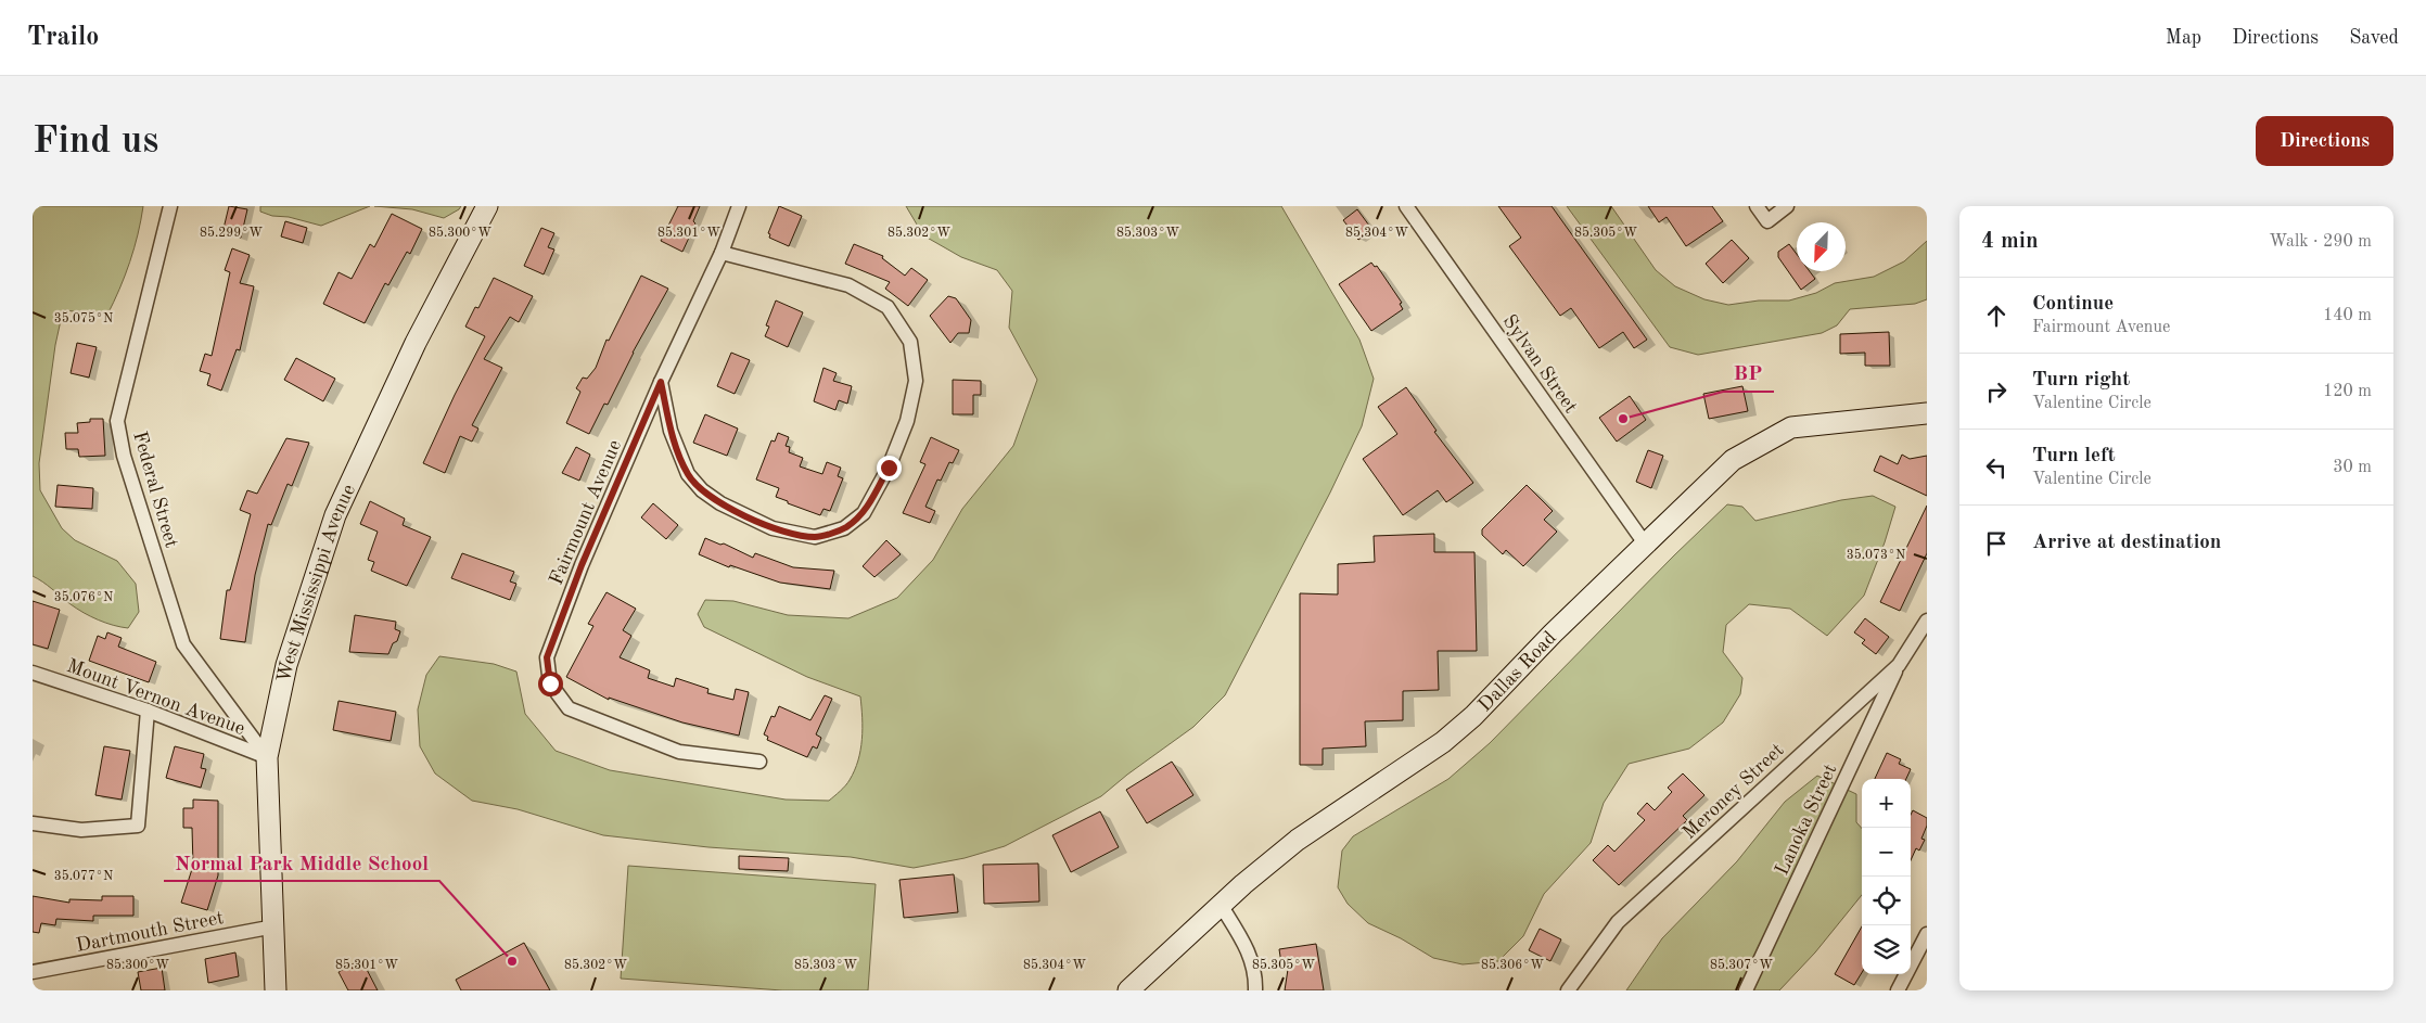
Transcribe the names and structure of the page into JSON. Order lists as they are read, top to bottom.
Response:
{
  "streets": {
    "street": [
      "Sylvan Street",
      "Federal Street",
      "Fairmount Avenue",
      "West Mississippi Avenue",
      "Dallas Road",
      "Mount Vernon Avenue",
      "Meroney Street",
      "Lanoka Street",
      "Dartmouth Street"
    ]
  },
  "crossings": [
    ["Sylvan Street", "Dallas Road"],
    ["Federal Street", "West Mississippi Avenue"],
    ["Federal Street", "Mount Vernon Avenue"],
    ["West Mississippi Avenue", "Mount Vernon Avenue"],
    ["West Mississippi Avenue", "Dartmouth Street"],
    ["Meroney Street", "Lanoka Street"]
  ],
  "places": ["BP", "Normal Park Middle School"],
  "north": "bottom left",
  "page": {
    "header": "Trailo",
    "nav": ["Map", "Directions", "Saved"],
    "buttons": "Directions",
    "title": "Find us",
    "heading": ["4 min", "Walk · 290 m"],
    "list": [
      ["Continue", "Fairmount Avenue", "140 m"],
      ["Turn right", "Valentine Circle", "120 m"],
      ["Turn left", "Valentine Circle", "30 m"],
      "Arrive at destination"
    ],
    "map_buttons": ["+", "−"]
  },
  "coordinates": [
    "85.299°W",
    "85.300°W",
    "85.301°W",
    "85.302°W",
    "85.303°W",
    "85.304°W",
    "85.305°W",
    "35.075°N",
    "35.073°N",
    "35.076°N",
    "35.077°N",
    "85.306°W",
    "85.307°W"
  ]
}
